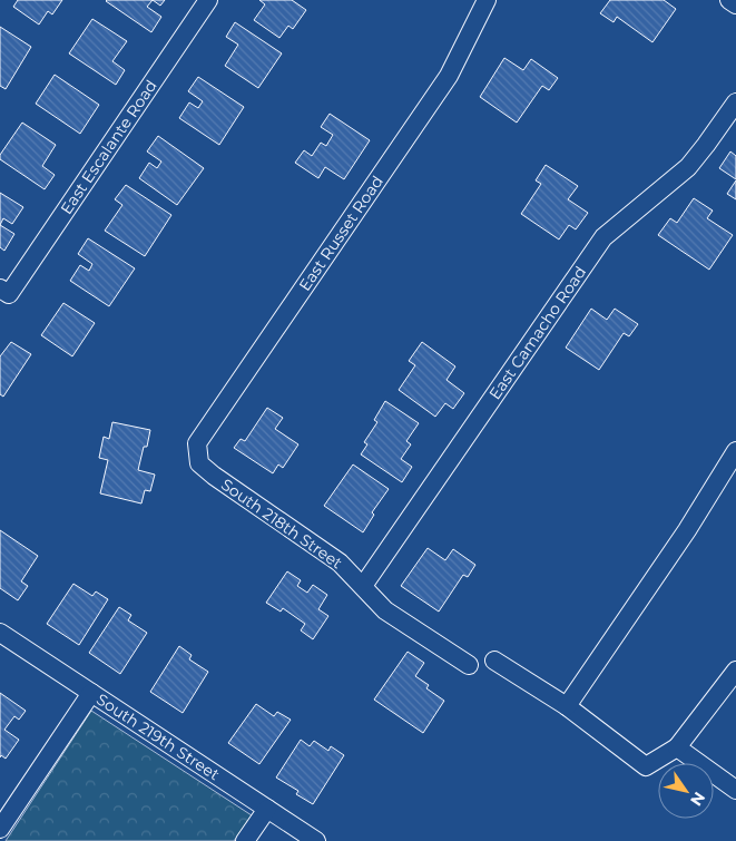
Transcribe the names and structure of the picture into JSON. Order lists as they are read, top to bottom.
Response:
{
  "streets": {
    "street": [
      "East Escalante Road",
      "East Russet Road",
      "East Camacho Road",
      "South 218th Street",
      "South 219th Street"
    ]
  },
  "crossings": [
    ["East Russet Road", "South 218th Street"],
    ["East Camacho Road", "South 218th Street"]
  ],
  "north": "bottom right"
}
